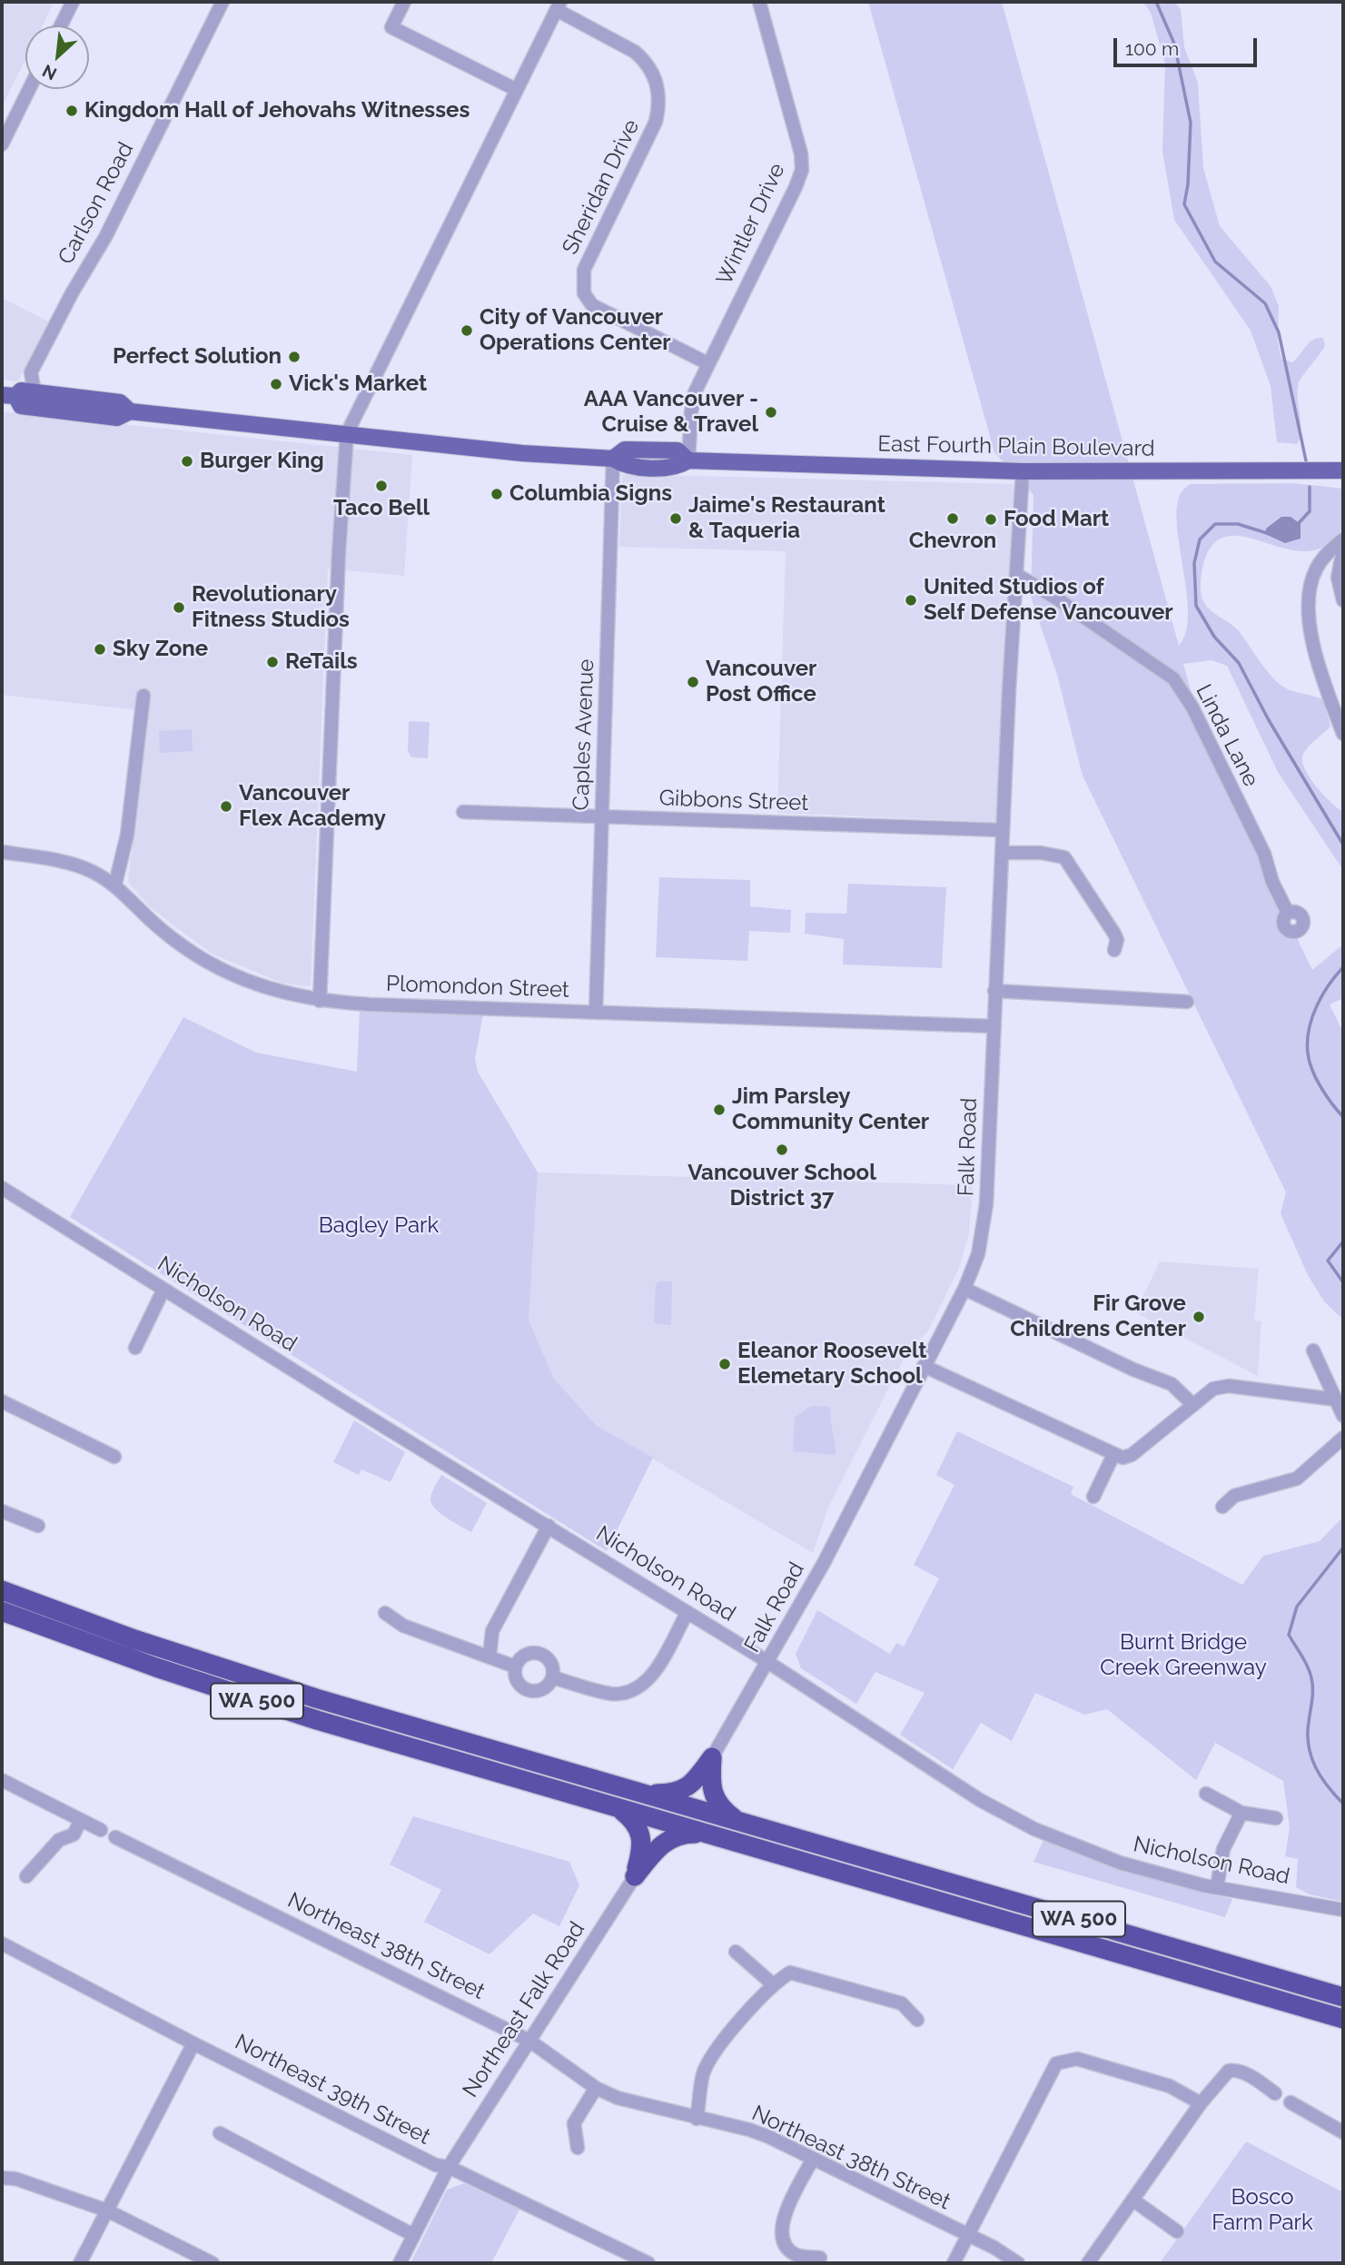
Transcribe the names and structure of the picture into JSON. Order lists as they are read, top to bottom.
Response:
{
  "streets": {
    "highway": ["WA 500"],
    "main road": ["East Fourth Plain Boulevard"],
    "street": [
      "Sheridan Drive",
      "Carlson Road",
      "Wintler Drive",
      "Caples Avenue",
      "Linda Lane",
      "Gibbons Street",
      "Plomondon Street",
      "Falk Road",
      "Nicholson Road",
      "Northeast 38th Street",
      "Northeast Falk Road",
      "Northeast 39th Street"
    ]
  },
  "crossings": [
    ["Sheridan Drive", "Wintler Drive"],
    ["Carlson Road", "East Fourth Plain Boulevard"],
    ["Wintler Drive", "East Fourth Plain Boulevard"],
    ["East Fourth Plain Boulevard", "Caples Avenue"],
    ["East Fourth Plain Boulevard", "Falk Road"],
    ["Caples Avenue", "Gibbons Street"],
    ["Caples Avenue", "Plomondon Street"],
    ["Linda Lane", "Falk Road"],
    ["Gibbons Street", "Falk Road"],
    ["Plomondon Street", "Falk Road"],
    ["Falk Road", "Nicholson Road"],
    ["Northeast 38th Street", "Northeast Falk Road"],
    ["Northeast Falk Road", "Northeast 39th Street"]
  ],
  "parks": ["Bagley Park", "Burnt Bridge Creek Greenway", "Bosco Farm Park"],
  "places": [
    "Kingdom Hall of Jehovahs Witnesses",
    "City of Vancouver Operations Center",
    "Perfect Solution",
    "Vick's Market",
    "AAA Vancouver - Cruise & Travel",
    "Burger King",
    "Taco Bell",
    "Columbia Signs",
    "Jaime's Restaurant & Taqueria",
    "Chevron",
    "Food Mart",
    "United Studios of Self Defense Vancouver",
    "Revolutionary Fitness Studios",
    "Sky Zone",
    "ReTails",
    "Vancouver Post Office",
    "Vancouver Flex Academy",
    "Jim Parsley Community Center",
    "Vancouver School District 37",
    "Fir Grove Childrens Center",
    "Eleanor Roosevelt Elemetary School"
  ],
  "scale_bar": "100 m",
  "north": "bottom left"
}
